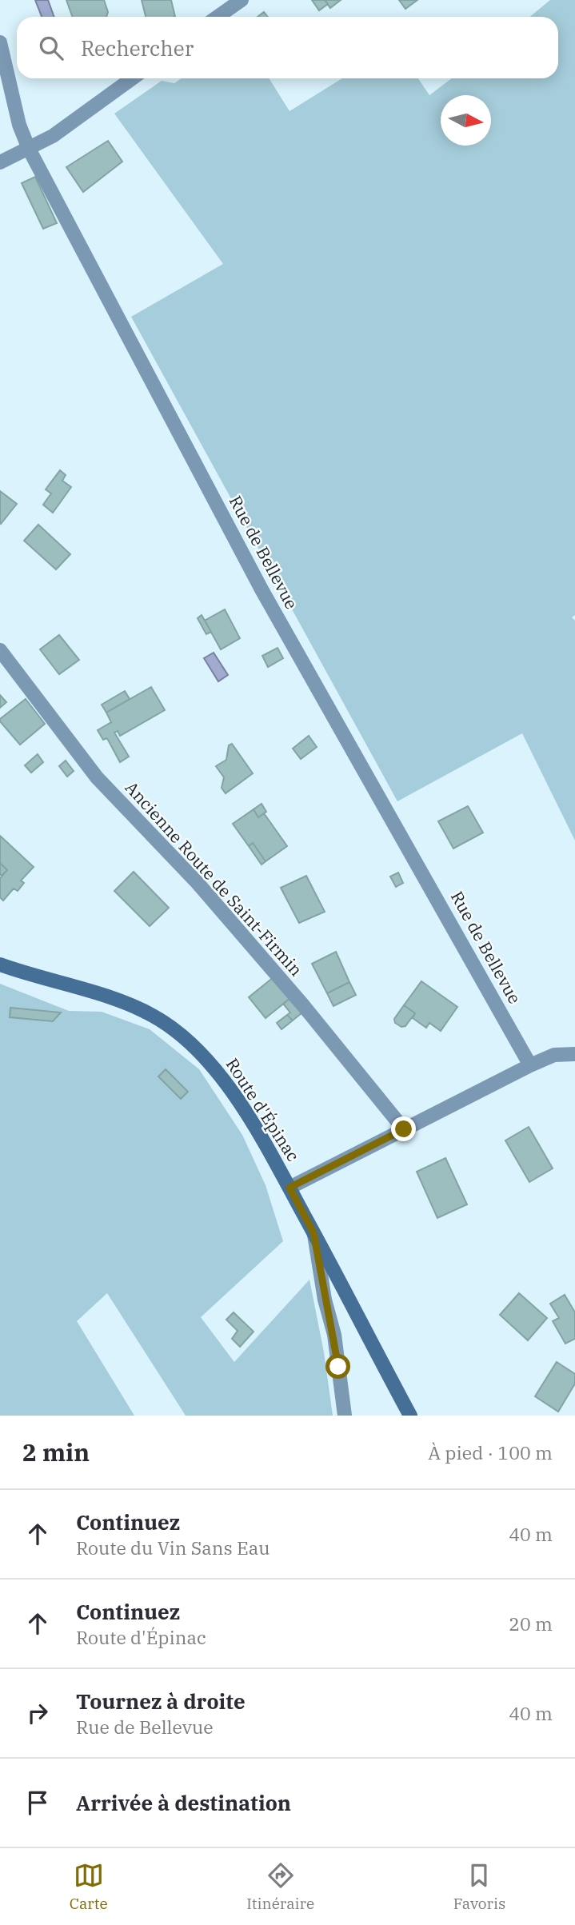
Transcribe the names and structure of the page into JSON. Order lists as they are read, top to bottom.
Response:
{
  "streets": {
    "main road": ["Route d'Épinac"],
    "street": ["Rue de Bellevue", "Ancienne Route de Saint-Firmin"]
  },
  "north": "right",
  "page": {
    "search": "Rechercher",
    "heading": ["2 min", "À pied · 100 m"],
    "list": [
      ["Continuez", "Route du Vin Sans Eau", "40 m"],
      ["Continuez", "Route d'Épinac", "20 m"],
      ["Tournez à droite", "Rue de Bellevue", "40 m"],
      "Arrivée à destination"
    ],
    "nav": ["Carte", "Itinéraire", "Favoris"]
  }
}
